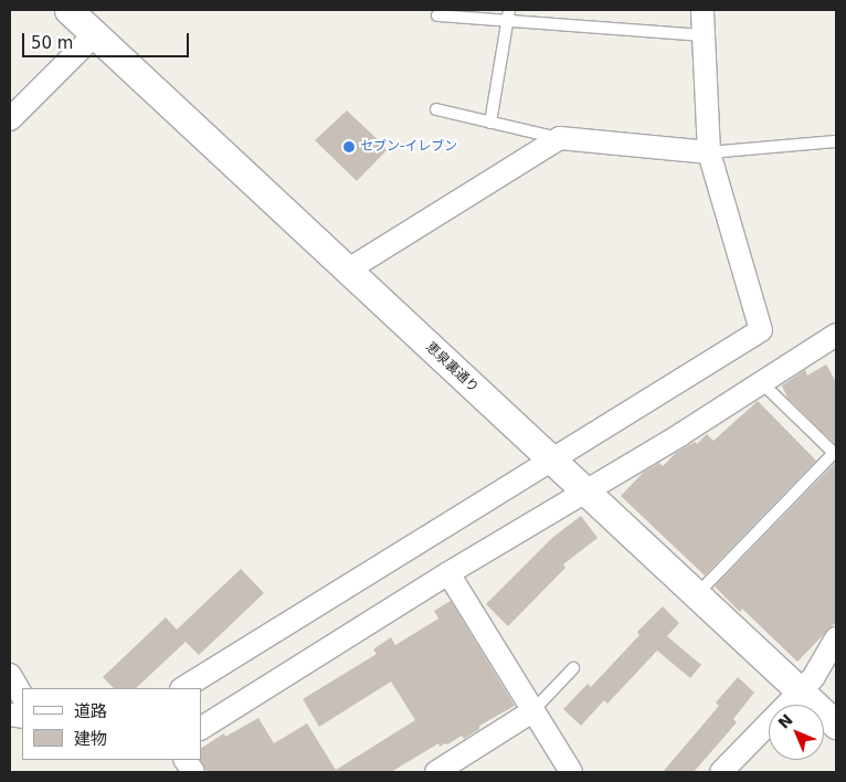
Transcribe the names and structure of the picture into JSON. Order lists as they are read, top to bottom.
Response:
{
  "streets": {
    "street": ["恵泉裏通り"]
  },
  "places": ["セブン-イレブン"],
  "legend": ["道路", "建物"],
  "scale_bar": "50 m",
  "north": "top left"
}
